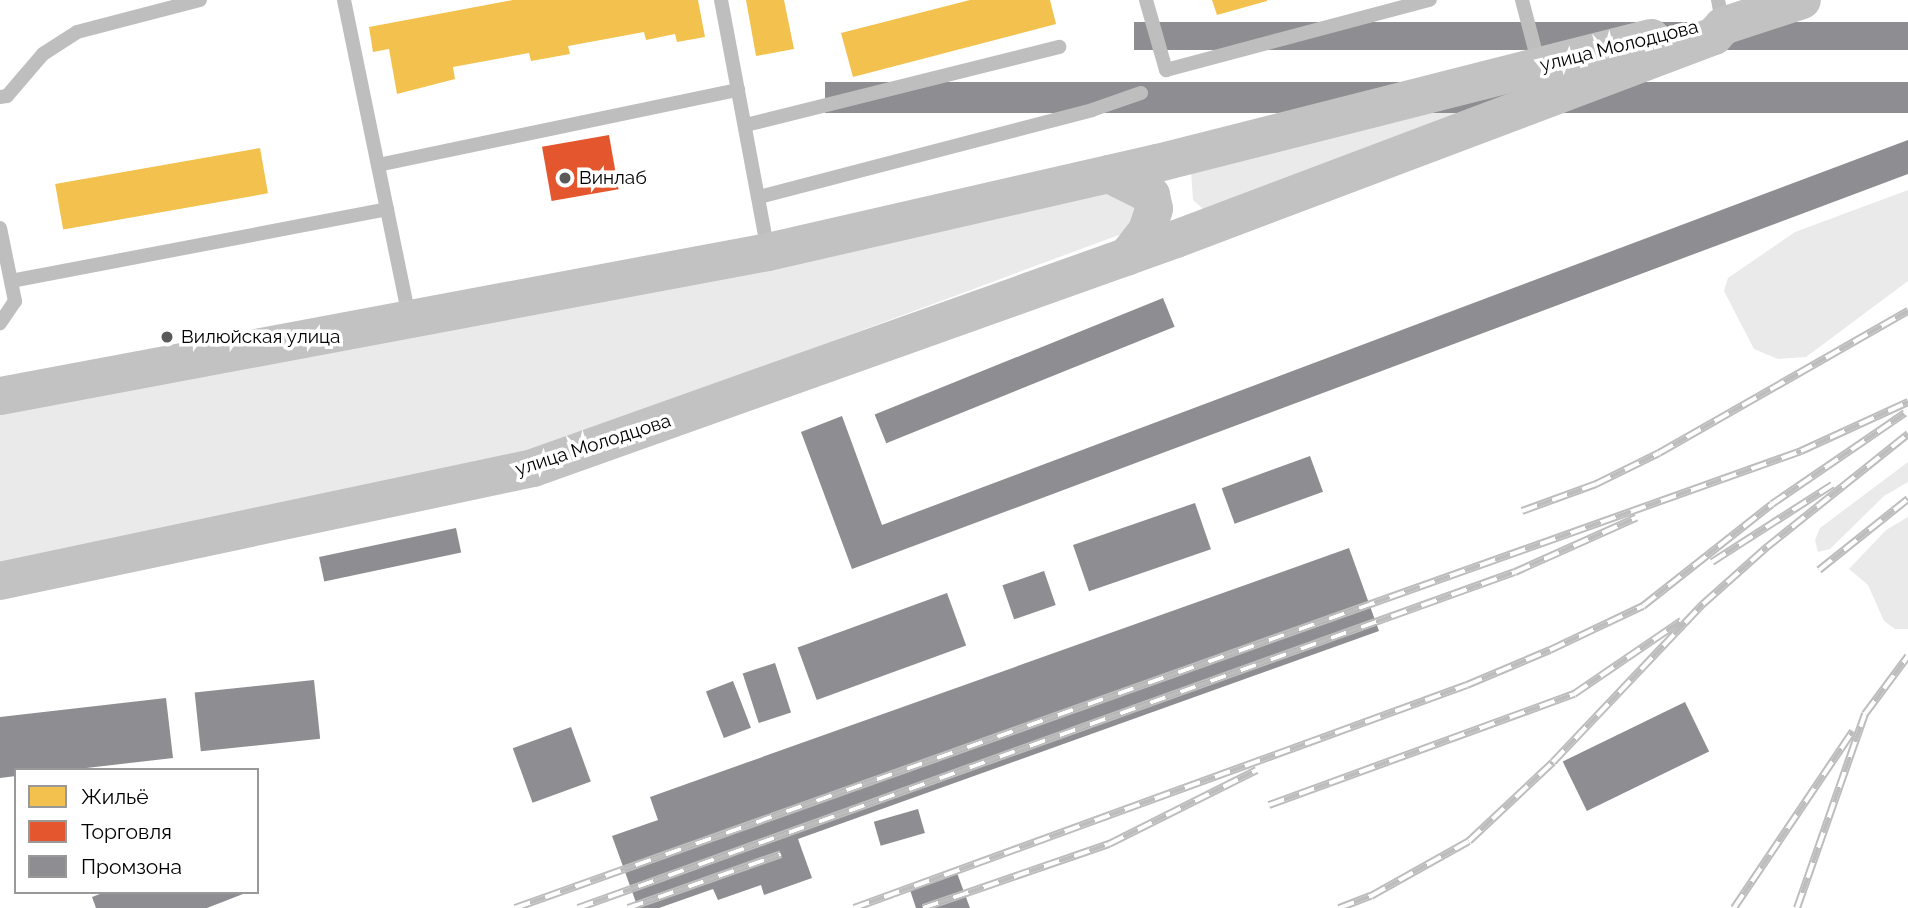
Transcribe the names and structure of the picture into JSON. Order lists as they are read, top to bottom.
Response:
{
  "streets": {
    "street": ["улица Молодцова"]
  },
  "places": ["Винлаб", "Вилюйская улица"],
  "legend": ["Жильё", "Торговля", "Промзона"]
}
